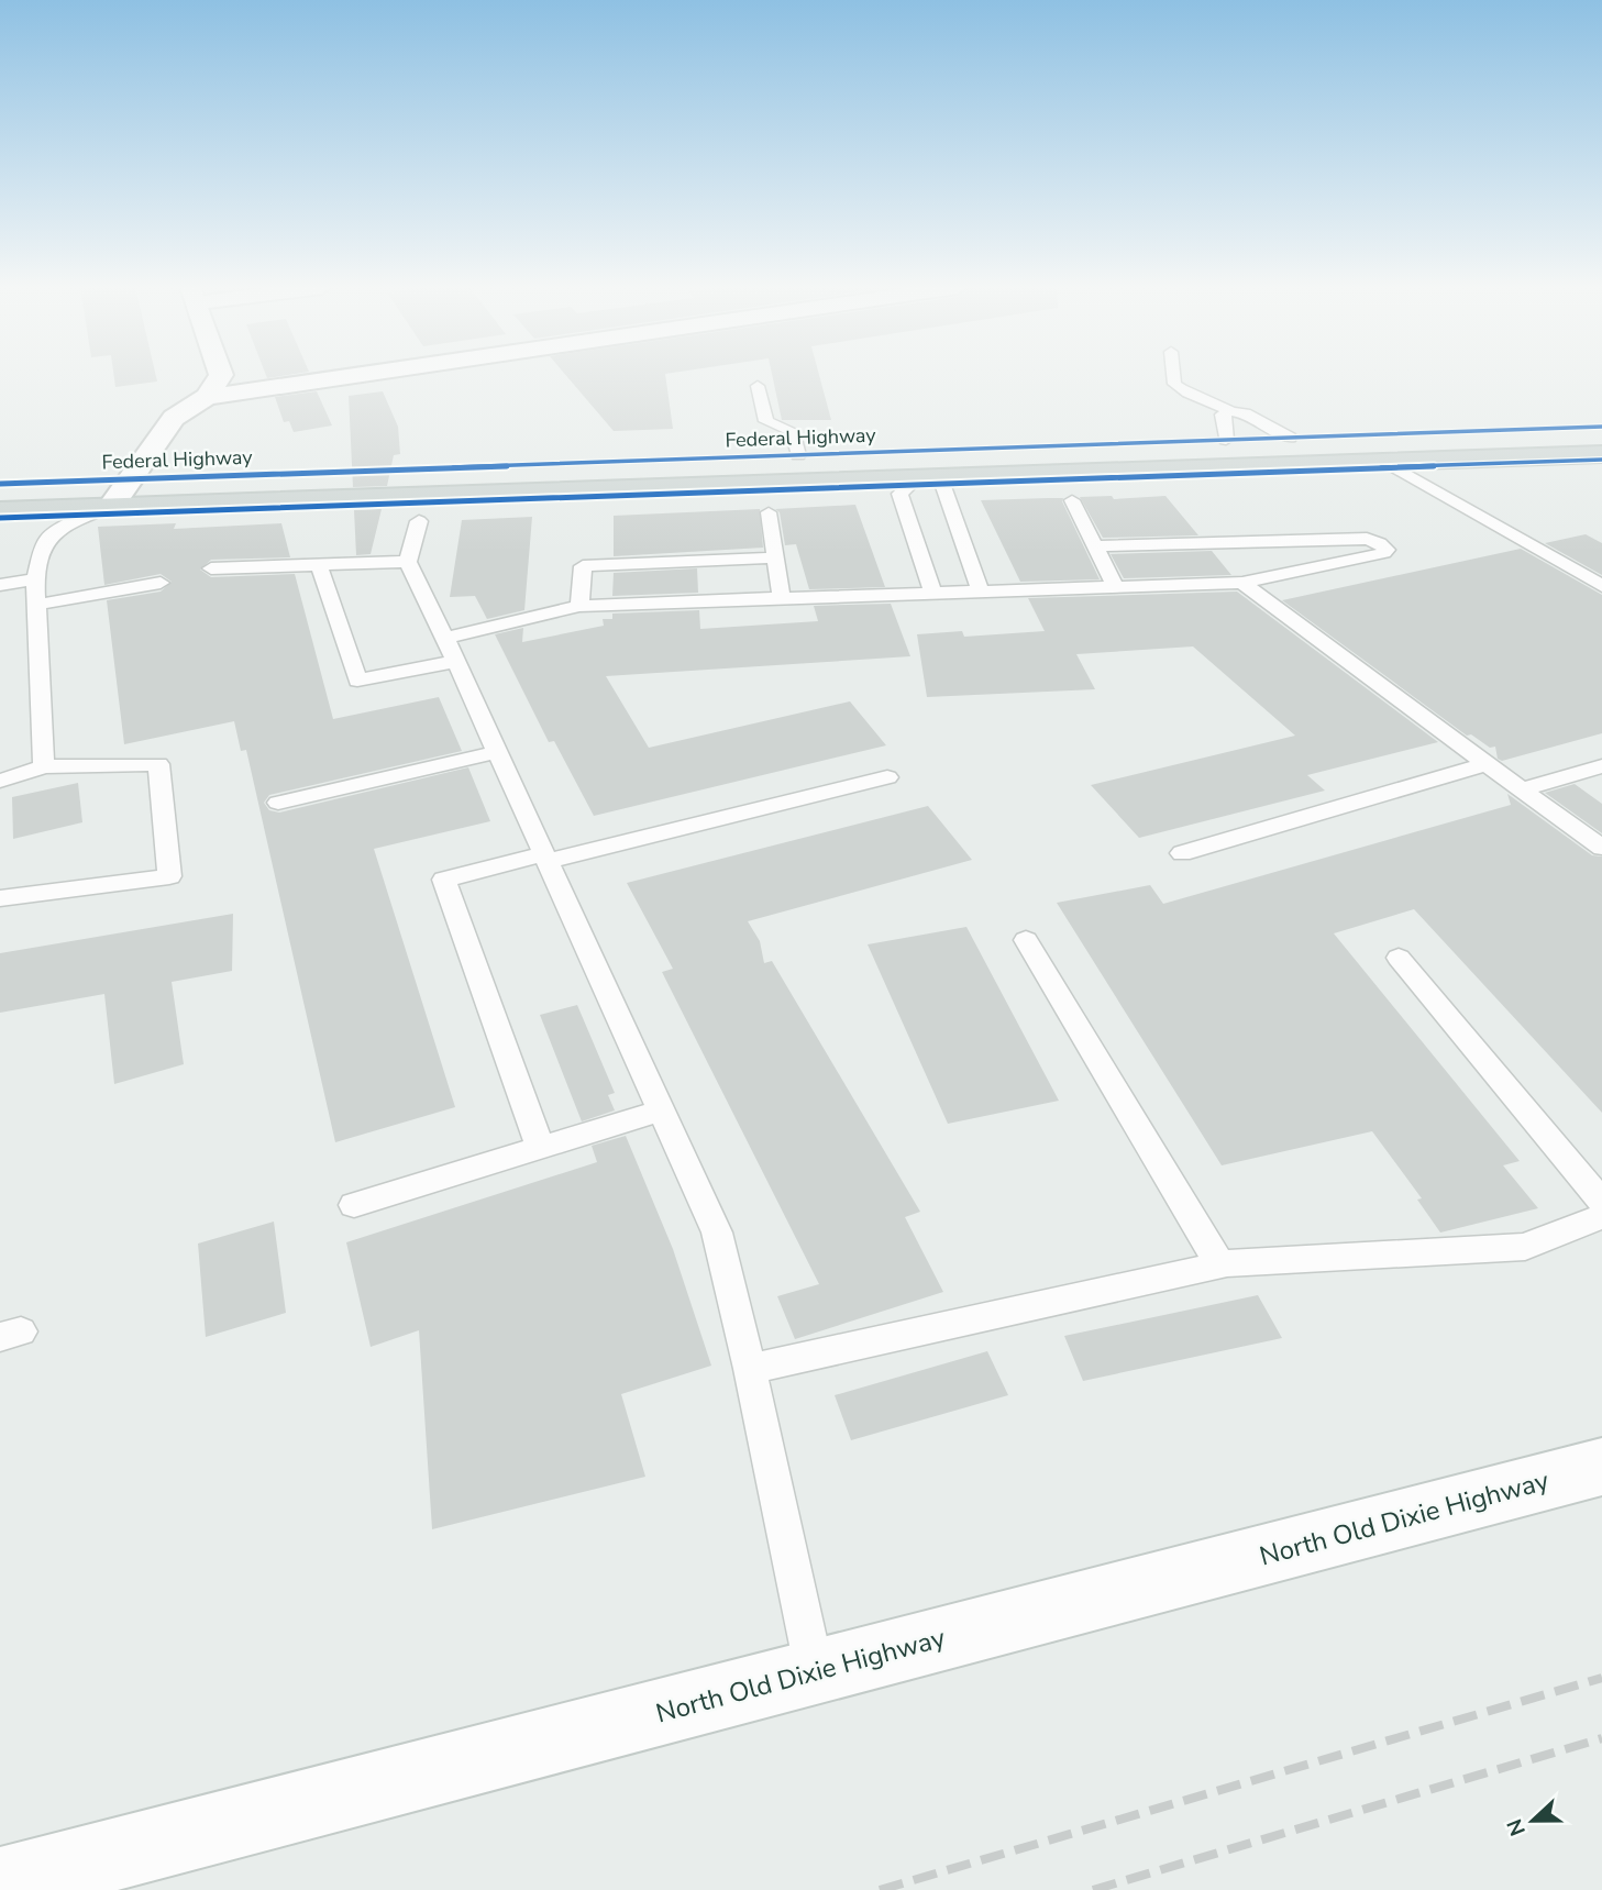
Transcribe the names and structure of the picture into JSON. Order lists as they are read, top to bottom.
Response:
{
  "streets": {
    "main road": ["Federal Highway"],
    "street": ["North Old Dixie Highway"]
  },
  "north": "left"
}
